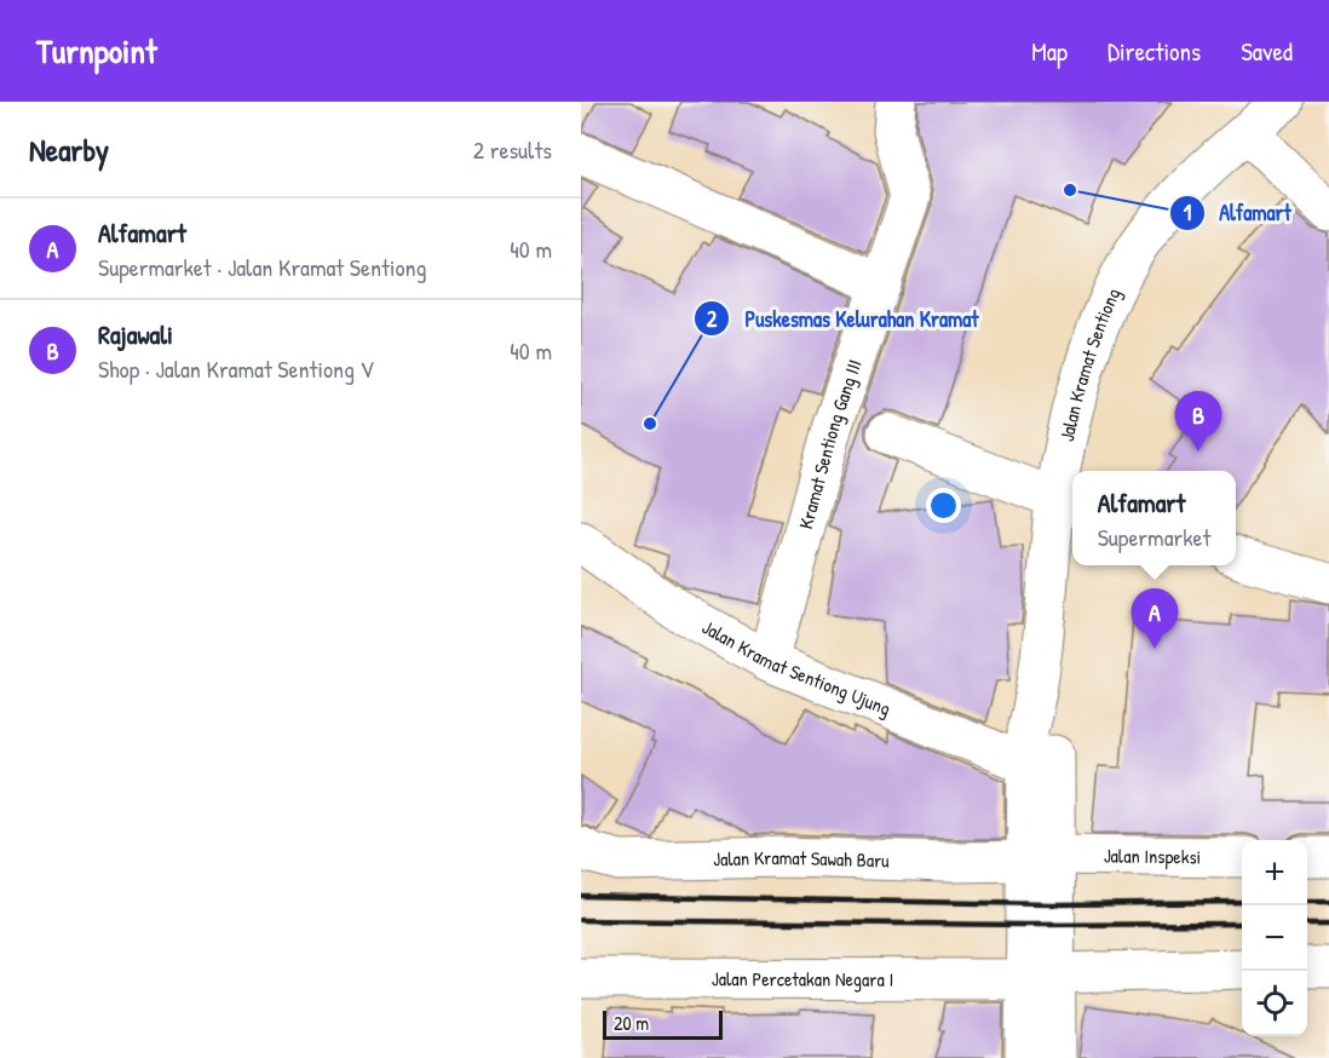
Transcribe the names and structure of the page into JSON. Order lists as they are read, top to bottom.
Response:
{
  "streets": {
    "street": [
      "Jalan Kramat Sentiong",
      "Kramat Sentiong Gang III",
      "Jalan Kramat Sentiong Ujung",
      "Jalan Inspeksi",
      "Jalan Kramat Sawah Baru",
      "Jalan Percetakan Negara I"
    ]
  },
  "crossings": [
    ["Jalan Kramat Sentiong", "Jalan Kramat Sentiong Ujung"],
    ["Jalan Kramat Sentiong", "Jalan Inspeksi"],
    ["Jalan Kramat Sentiong", "Jalan Kramat Sawah Baru"],
    ["Jalan Kramat Sentiong", "Jalan Percetakan Negara I"],
    ["Kramat Sentiong Gang III", "Jalan Kramat Sentiong Ujung"],
    ["Jalan Inspeksi", "Jalan Kramat Sawah Baru"]
  ],
  "places": ["Alfamart", "Puskesmas Kelurahan Kramat"],
  "scale_bar": "20 m",
  "page": {
    "header": "Turnpoint",
    "nav": ["Map", "Directions", "Saved"],
    "heading": ["Nearby", "2 results"],
    "list": [
      {
        "mark": "A",
        "name": "Alfamart",
        "note": "Supermarket · Jalan Kramat Sentiong",
        "value": "40 m"
      },
      {
        "mark": "B",
        "name": "Rajawali",
        "note": "Shop · Jalan Kramat Sentiong V",
        "value": "40 m"
      }
    ],
    "pins": ["B", "A"],
    "popup": ["Alfamart", "Supermarket"],
    "map_buttons": ["+", "−"],
    "scale": "20 m"
  }
}
